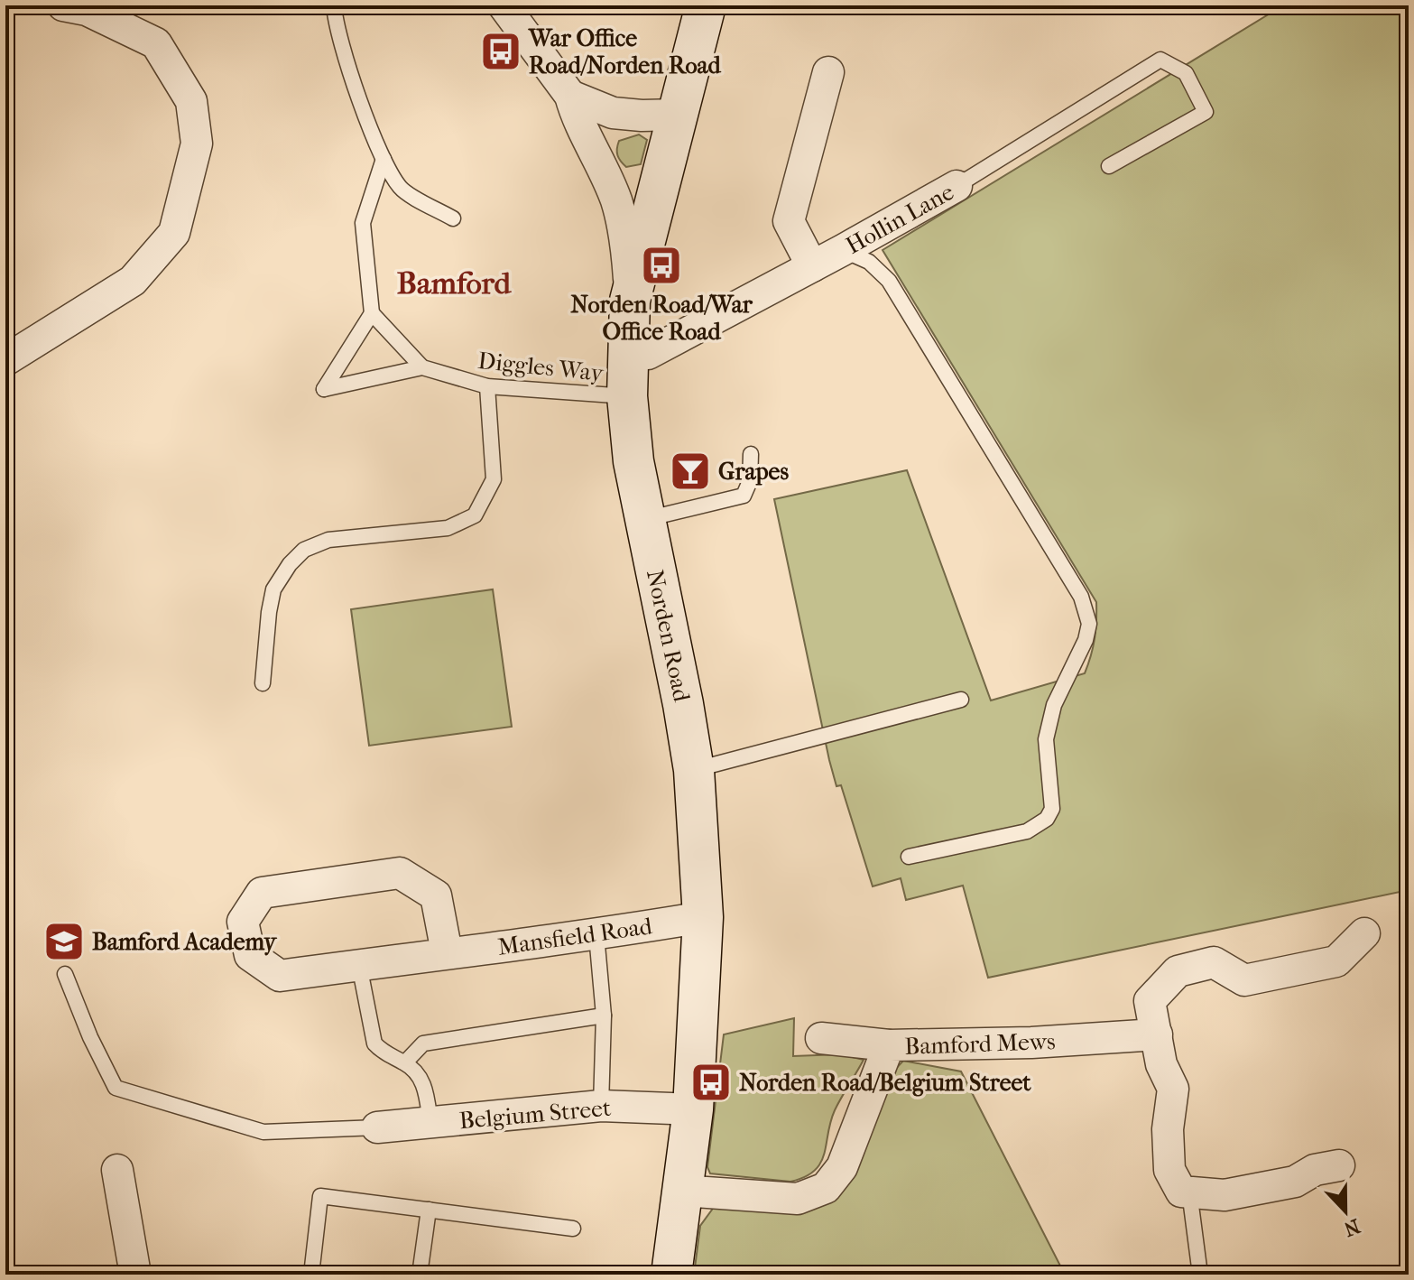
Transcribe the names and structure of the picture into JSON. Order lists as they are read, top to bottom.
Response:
{
  "streets": {
    "street": [
      "Hollin Lane",
      "Norden Road",
      "Mansfield Road",
      "Bamford Mews",
      "Belgium Street"
    ],
    "lane": ["Diggles Way"]
  },
  "crossings": [
    ["Hollin Lane", "Norden Road"],
    ["Diggles Way", "Norden Road"],
    ["Norden Road", "Mansfield Road"],
    ["Norden Road", "Bamford Mews"],
    ["Norden Road", "Belgium Street"]
  ],
  "districts": ["Bamford"],
  "places": {
    "bus stop": ["War Office Road/Norden Road", "Norden Road/War Office Road", "Norden Road/Belgium Street"],
    "bar": ["Grapes"],
    "school or university": ["Bamford Academy"]
  },
  "north": "bottom"
}
